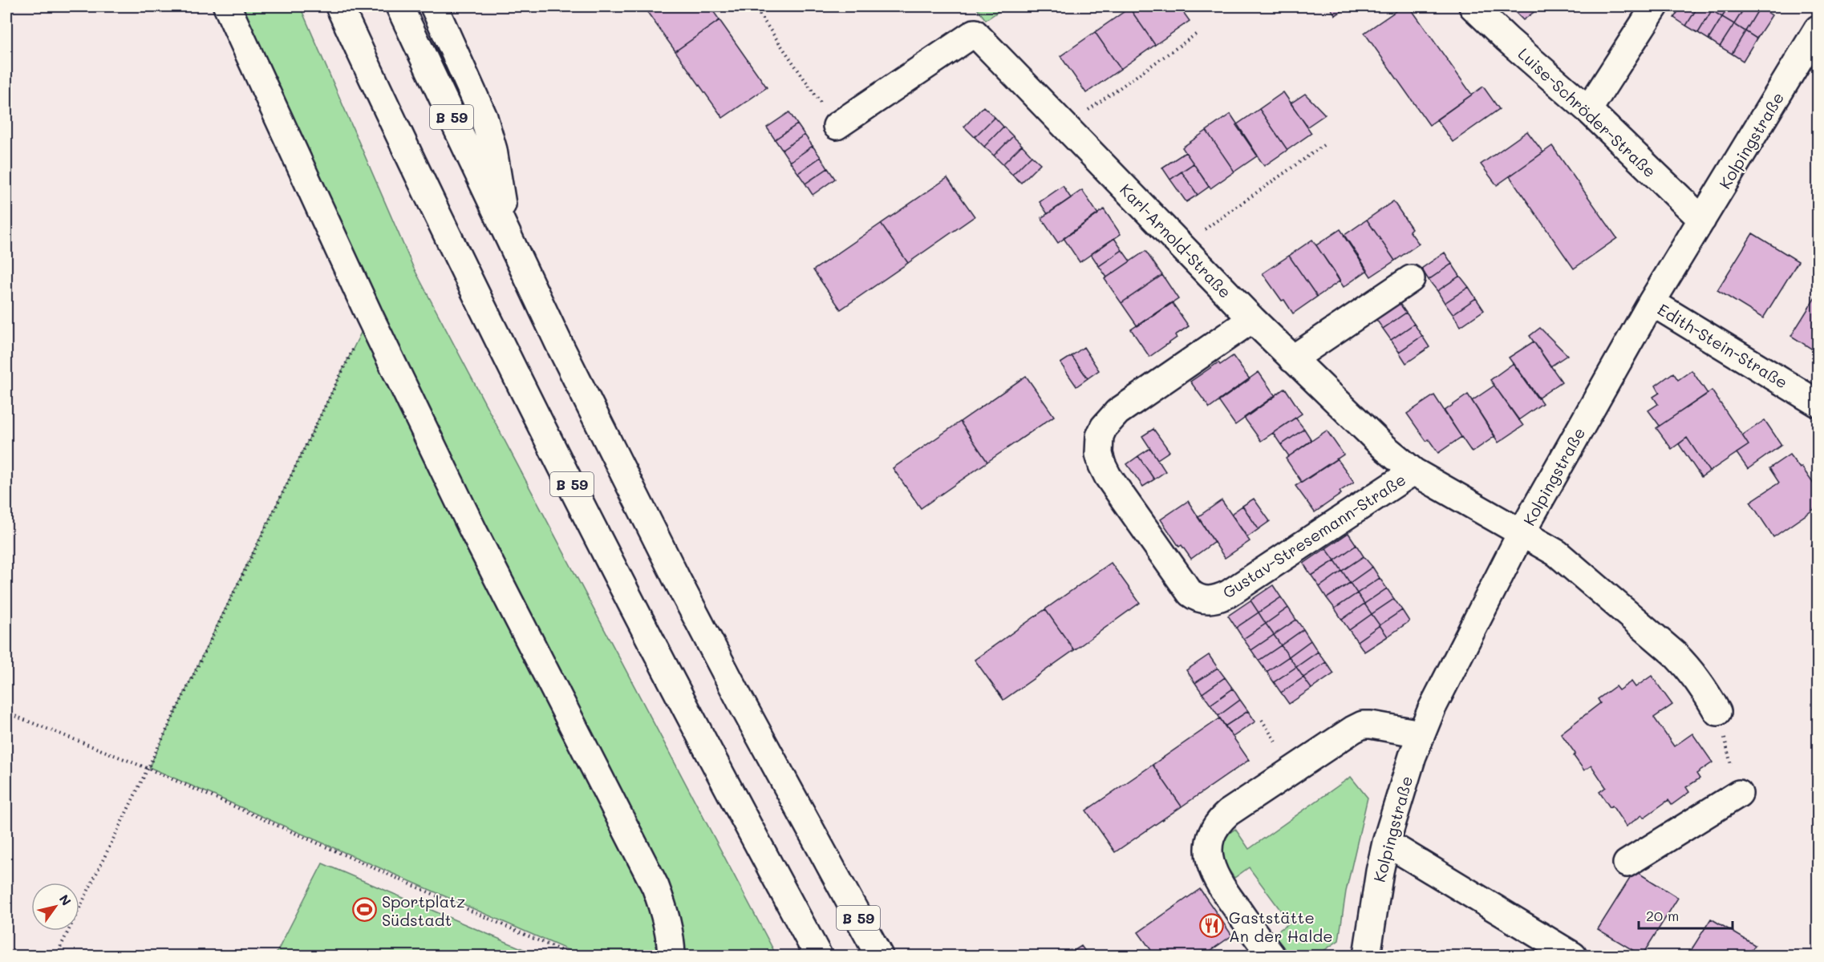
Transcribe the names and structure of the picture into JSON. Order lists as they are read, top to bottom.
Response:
{
  "streets": {
    "main road": [
      "Luise-Schröder-Straße",
      "B 59",
      "Kolpingstraße",
      "Karl-Arnold-Straße",
      "Edith-Stein-Straße",
      "Gustav-Stresemann-Straße"
    ]
  },
  "crossings": [
    ["Luise-Schröder-Straße", "Kolpingstraße"],
    ["Kolpingstraße", "Karl-Arnold-Straße"],
    ["Kolpingstraße", "Edith-Stein-Straße"],
    ["Karl-Arnold-Straße", "Gustav-Stresemann-Straße"]
  ],
  "places": {
    "sports": ["Sportplatz Südstadt"],
    "restaurant": ["Gaststätte An der Halde"]
  },
  "scale_bar": "20 m",
  "north": "top right"
}
